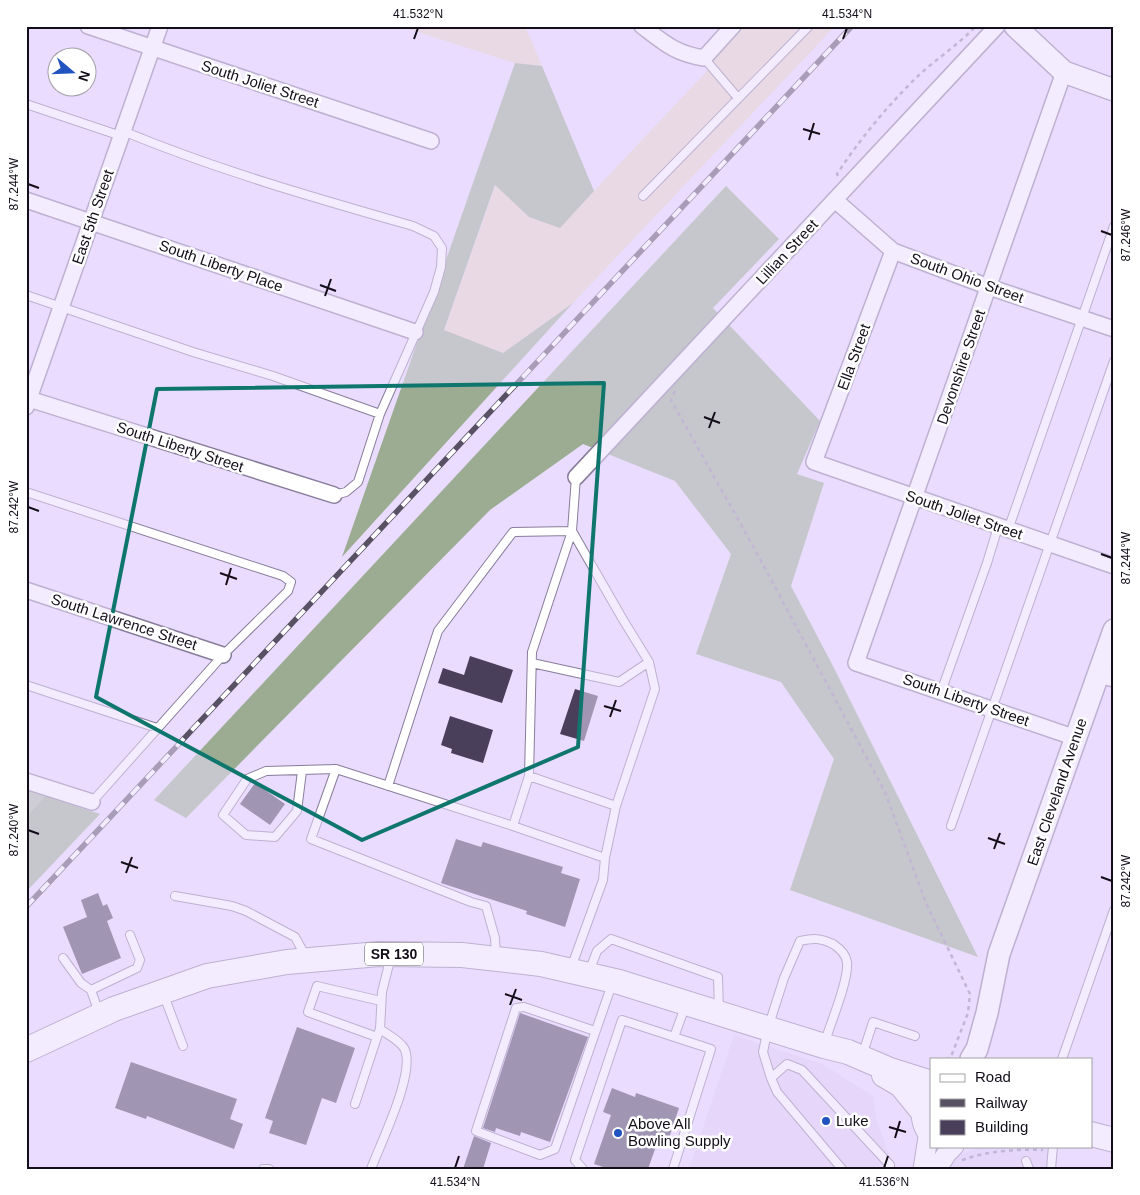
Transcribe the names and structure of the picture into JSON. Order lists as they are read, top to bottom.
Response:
{
  "streets": {
    "main road": ["East Cleveland Avenue", "SR 130"],
    "street": [
      "South Joliet Street",
      "East 5th Street",
      "Lillian Street",
      "South Liberty Place",
      "South Ohio Street",
      "Ella Street",
      "Devonshire Street",
      "South Liberty Street",
      "South Lawrence Street"
    ]
  },
  "crossings": [
    ["South Joliet Street", "East 5th Street"],
    ["South Joliet Street", "Ella Street"],
    ["South Joliet Street", "Devonshire Street"],
    ["East 5th Street", "South Liberty Place"],
    ["East 5th Street", "South Liberty Street"],
    ["Lillian Street", "South Ohio Street"],
    ["South Ohio Street", "Ella Street"],
    ["South Ohio Street", "Devonshire Street"],
    ["Devonshire Street", "South Liberty Street"],
    ["South Liberty Street", "East Cleveland Avenue"]
  ],
  "places": ["Luke", "Above All Bowling Supply"],
  "legend": ["Road", "Railway", "Building"],
  "north": "right",
  "coordinates": [
    "41.532°N",
    "41.534°N",
    "87.244°W",
    "87.246°W",
    "87.242°W",
    "87.240°W",
    "41.536°N"
  ]
}
